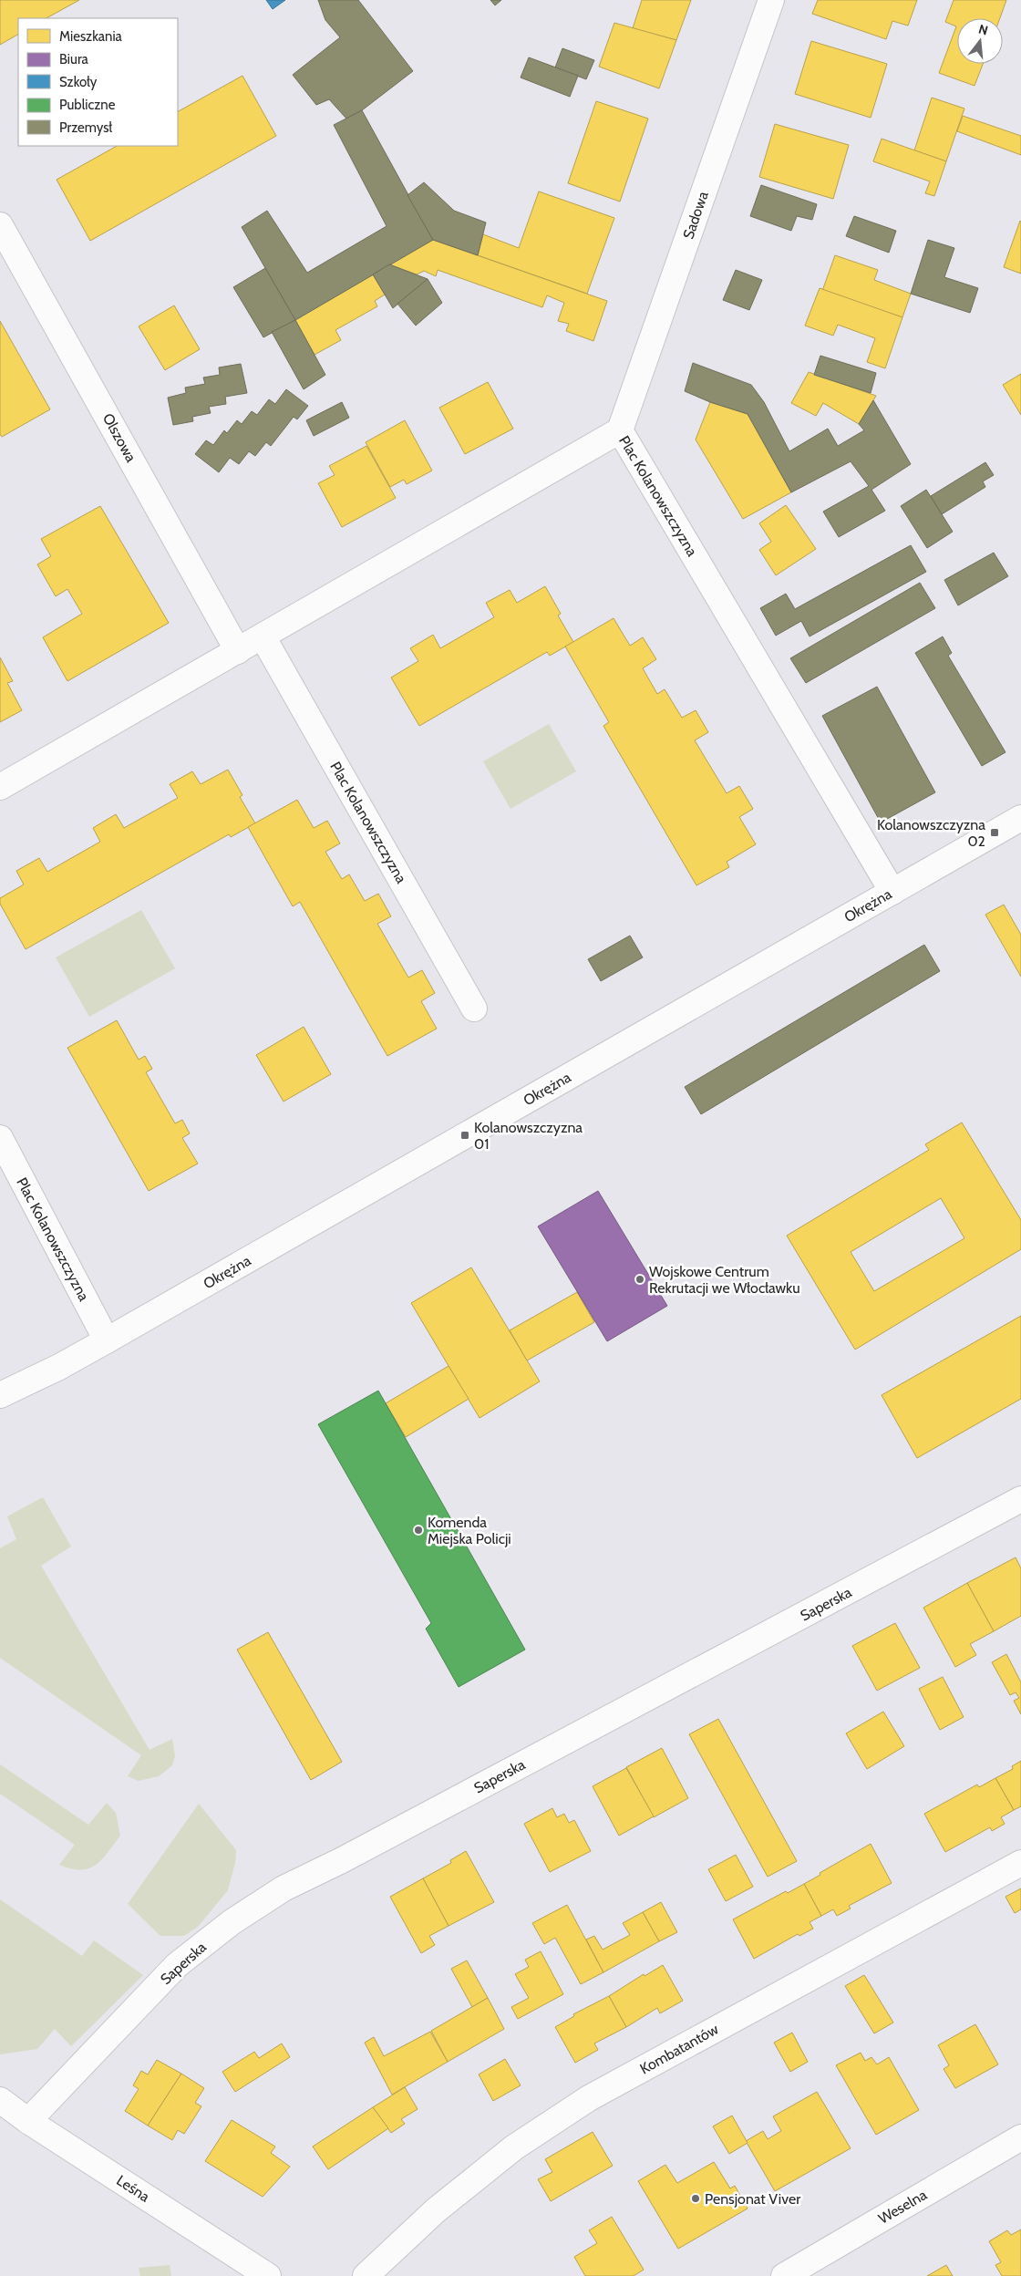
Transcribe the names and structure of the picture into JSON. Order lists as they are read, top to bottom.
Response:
{
  "streets": {
    "street": [
      "Sadowa",
      "Olszowa",
      "Plac Kolanowszczyzna",
      "Okrężna",
      "Saperska",
      "Kombatantów",
      "Leśna",
      "Weselna"
    ]
  },
  "crossings": [
    ["Sadowa", "Plac Kolanowszczyzna"],
    ["Olszowa", "Plac Kolanowszczyzna"],
    ["Plac Kolanowszczyzna", "Okrężna"],
    ["Saperska", "Leśna"]
  ],
  "places": {
    "transit": ["Kolanowszczyzna 02", "Kolanowszczyzna 01"],
    "other": ["Wojskowe Centrum Rekrutacji we Włocławku", "Komenda Miejska Policji", "Pensjonat Viver"]
  },
  "legend": [
    "Mieszkania",
    "Biura",
    "Szkoły",
    "Publiczne",
    "Przemysł"
  ],
  "north": "top"
}
